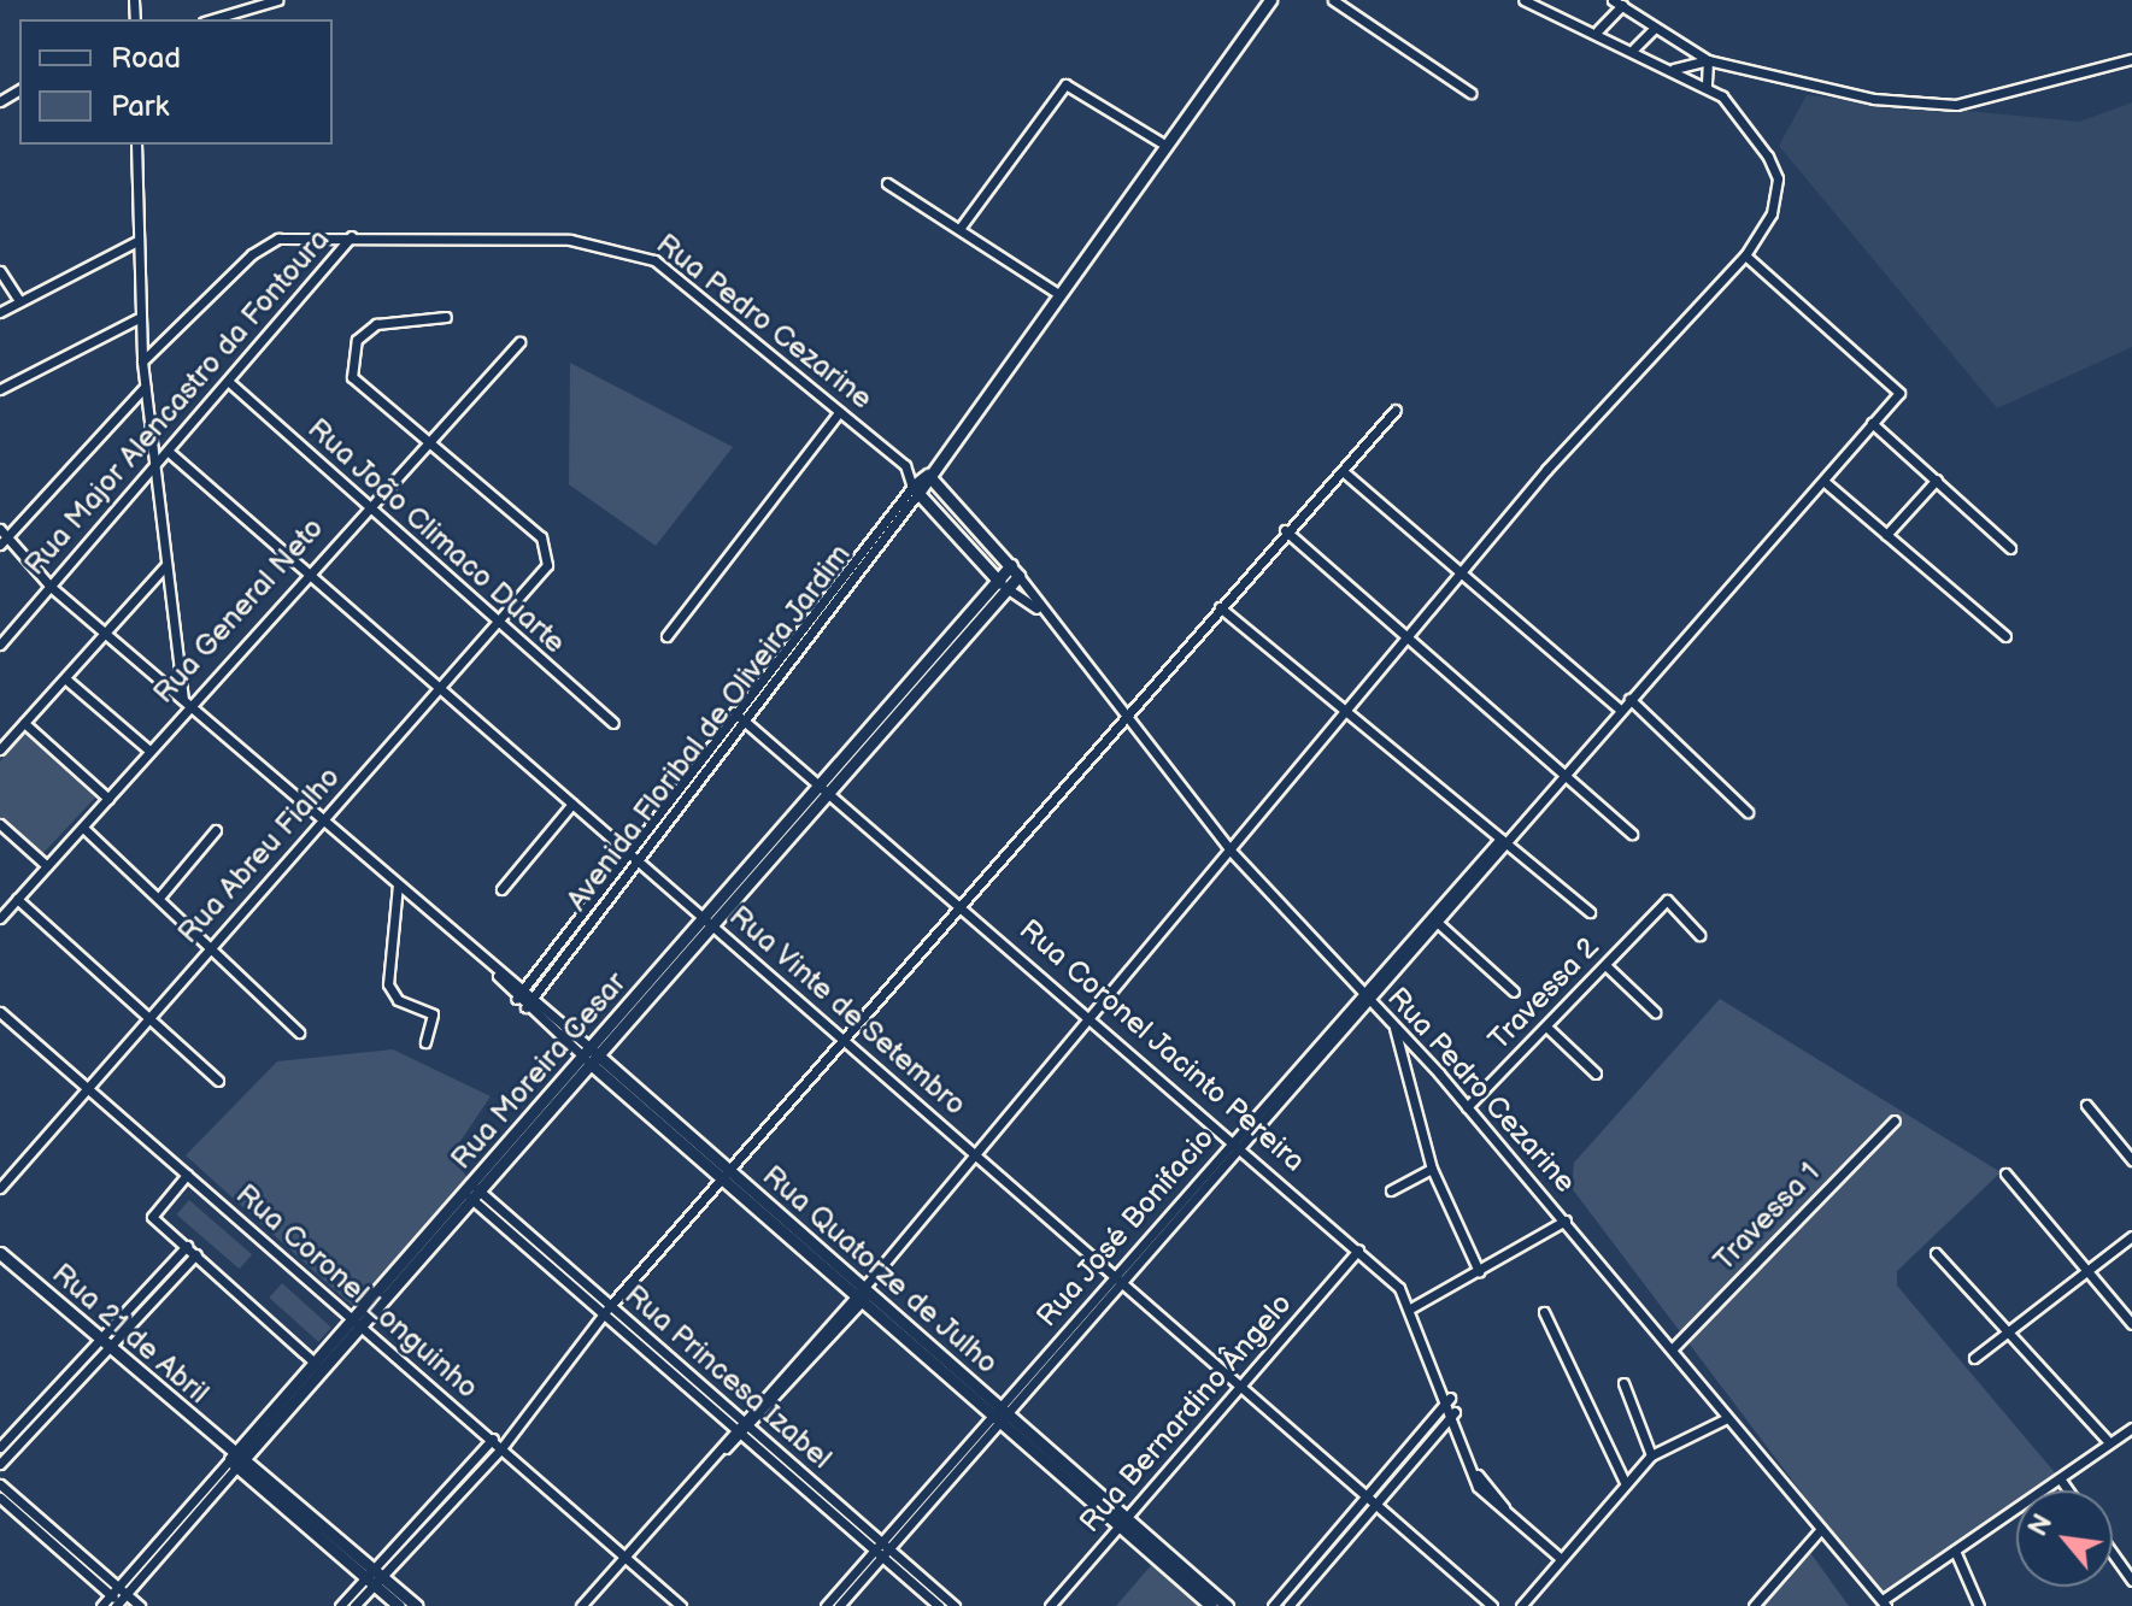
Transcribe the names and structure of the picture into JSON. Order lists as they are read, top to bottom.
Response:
{
  "streets": {
    "street": [
      "Rua Pedro Cezarine",
      "Rua Major Alencastro da Fontoura",
      "Rua João Climaco Duarte",
      "Rua General Neto",
      "Avenida Floribal de Oliveira Jardim",
      "Rua Abreu Fialho",
      "Travessa 2",
      "Rua Vinte de Setembro",
      "Rua Coronel Jacinto Pereira",
      "Rua Moreira Cesar",
      "Travessa 1",
      "Rua José Bonifacio",
      "Rua Quatorze de Julho",
      "Rua Coronel Longuinho",
      "Rua 21 de Abril",
      "Rua Princesa Izabel",
      "Rua Bernardino Ângelo"
    ]
  },
  "crossings": [
    ["Rua Pedro Cezarine", "Rua Major Alencastro da Fontoura"],
    ["Rua Pedro Cezarine", "Avenida Floribal de Oliveira Jardim"],
    ["Rua Pedro Cezarine", "Travessa 2"],
    ["Rua Pedro Cezarine", "Rua Moreira Cesar"],
    ["Rua Pedro Cezarine", "Travessa 1"],
    ["Rua Pedro Cezarine", "Rua José Bonifacio"],
    ["Rua Major Alencastro da Fontoura", "Rua João Climaco Duarte"],
    ["Rua Major Alencastro da Fontoura", "Rua Vinte de Setembro"],
    ["Rua Major Alencastro da Fontoura", "Rua Quatorze de Julho"],
    ["Rua João Climaco Duarte", "Rua General Neto"],
    ["Rua João Climaco Duarte", "Rua Abreu Fialho"],
    ["Rua General Neto", "Rua Abreu Fialho"],
    ["Rua General Neto", "Rua Vinte de Setembro"],
    ["Rua General Neto", "Rua Quatorze de Julho"],
    ["Avenida Floribal de Oliveira Jardim", "Rua Vinte de Setembro"],
    ["Avenida Floribal de Oliveira Jardim", "Rua Coronel Jacinto Pereira"],
    ["Avenida Floribal de Oliveira Jardim", "Rua Quatorze de Julho"],
    ["Rua Abreu Fialho", "Rua Vinte de Setembro"],
    ["Rua Abreu Fialho", "Rua Quatorze de Julho"],
    ["Rua Abreu Fialho", "Rua Coronel Longuinho"],
    ["Rua Vinte de Setembro", "Rua Moreira Cesar"],
    ["Rua Vinte de Setembro", "Rua José Bonifacio"],
    ["Rua Vinte de Setembro", "Rua Bernardino Ângelo"],
    ["Rua Coronel Jacinto Pereira", "Rua Moreira Cesar"],
    ["Rua Coronel Jacinto Pereira", "Rua José Bonifacio"],
    ["Rua Coronel Jacinto Pereira", "Rua Bernardino Ângelo"],
    ["Rua Moreira Cesar", "Rua Quatorze de Julho"],
    ["Rua Moreira Cesar", "Rua Coronel Longuinho"],
    ["Rua Moreira Cesar", "Rua 21 de Abril"],
    ["Rua Moreira Cesar", "Rua Princesa Izabel"],
    ["Rua José Bonifacio", "Rua Quatorze de Julho"],
    ["Rua José Bonifacio", "Rua Princesa Izabel"],
    ["Rua Quatorze de Julho", "Rua Bernardino Ângelo"]
  ],
  "legend": ["Road", "Park"],
  "north": "top left"
}
